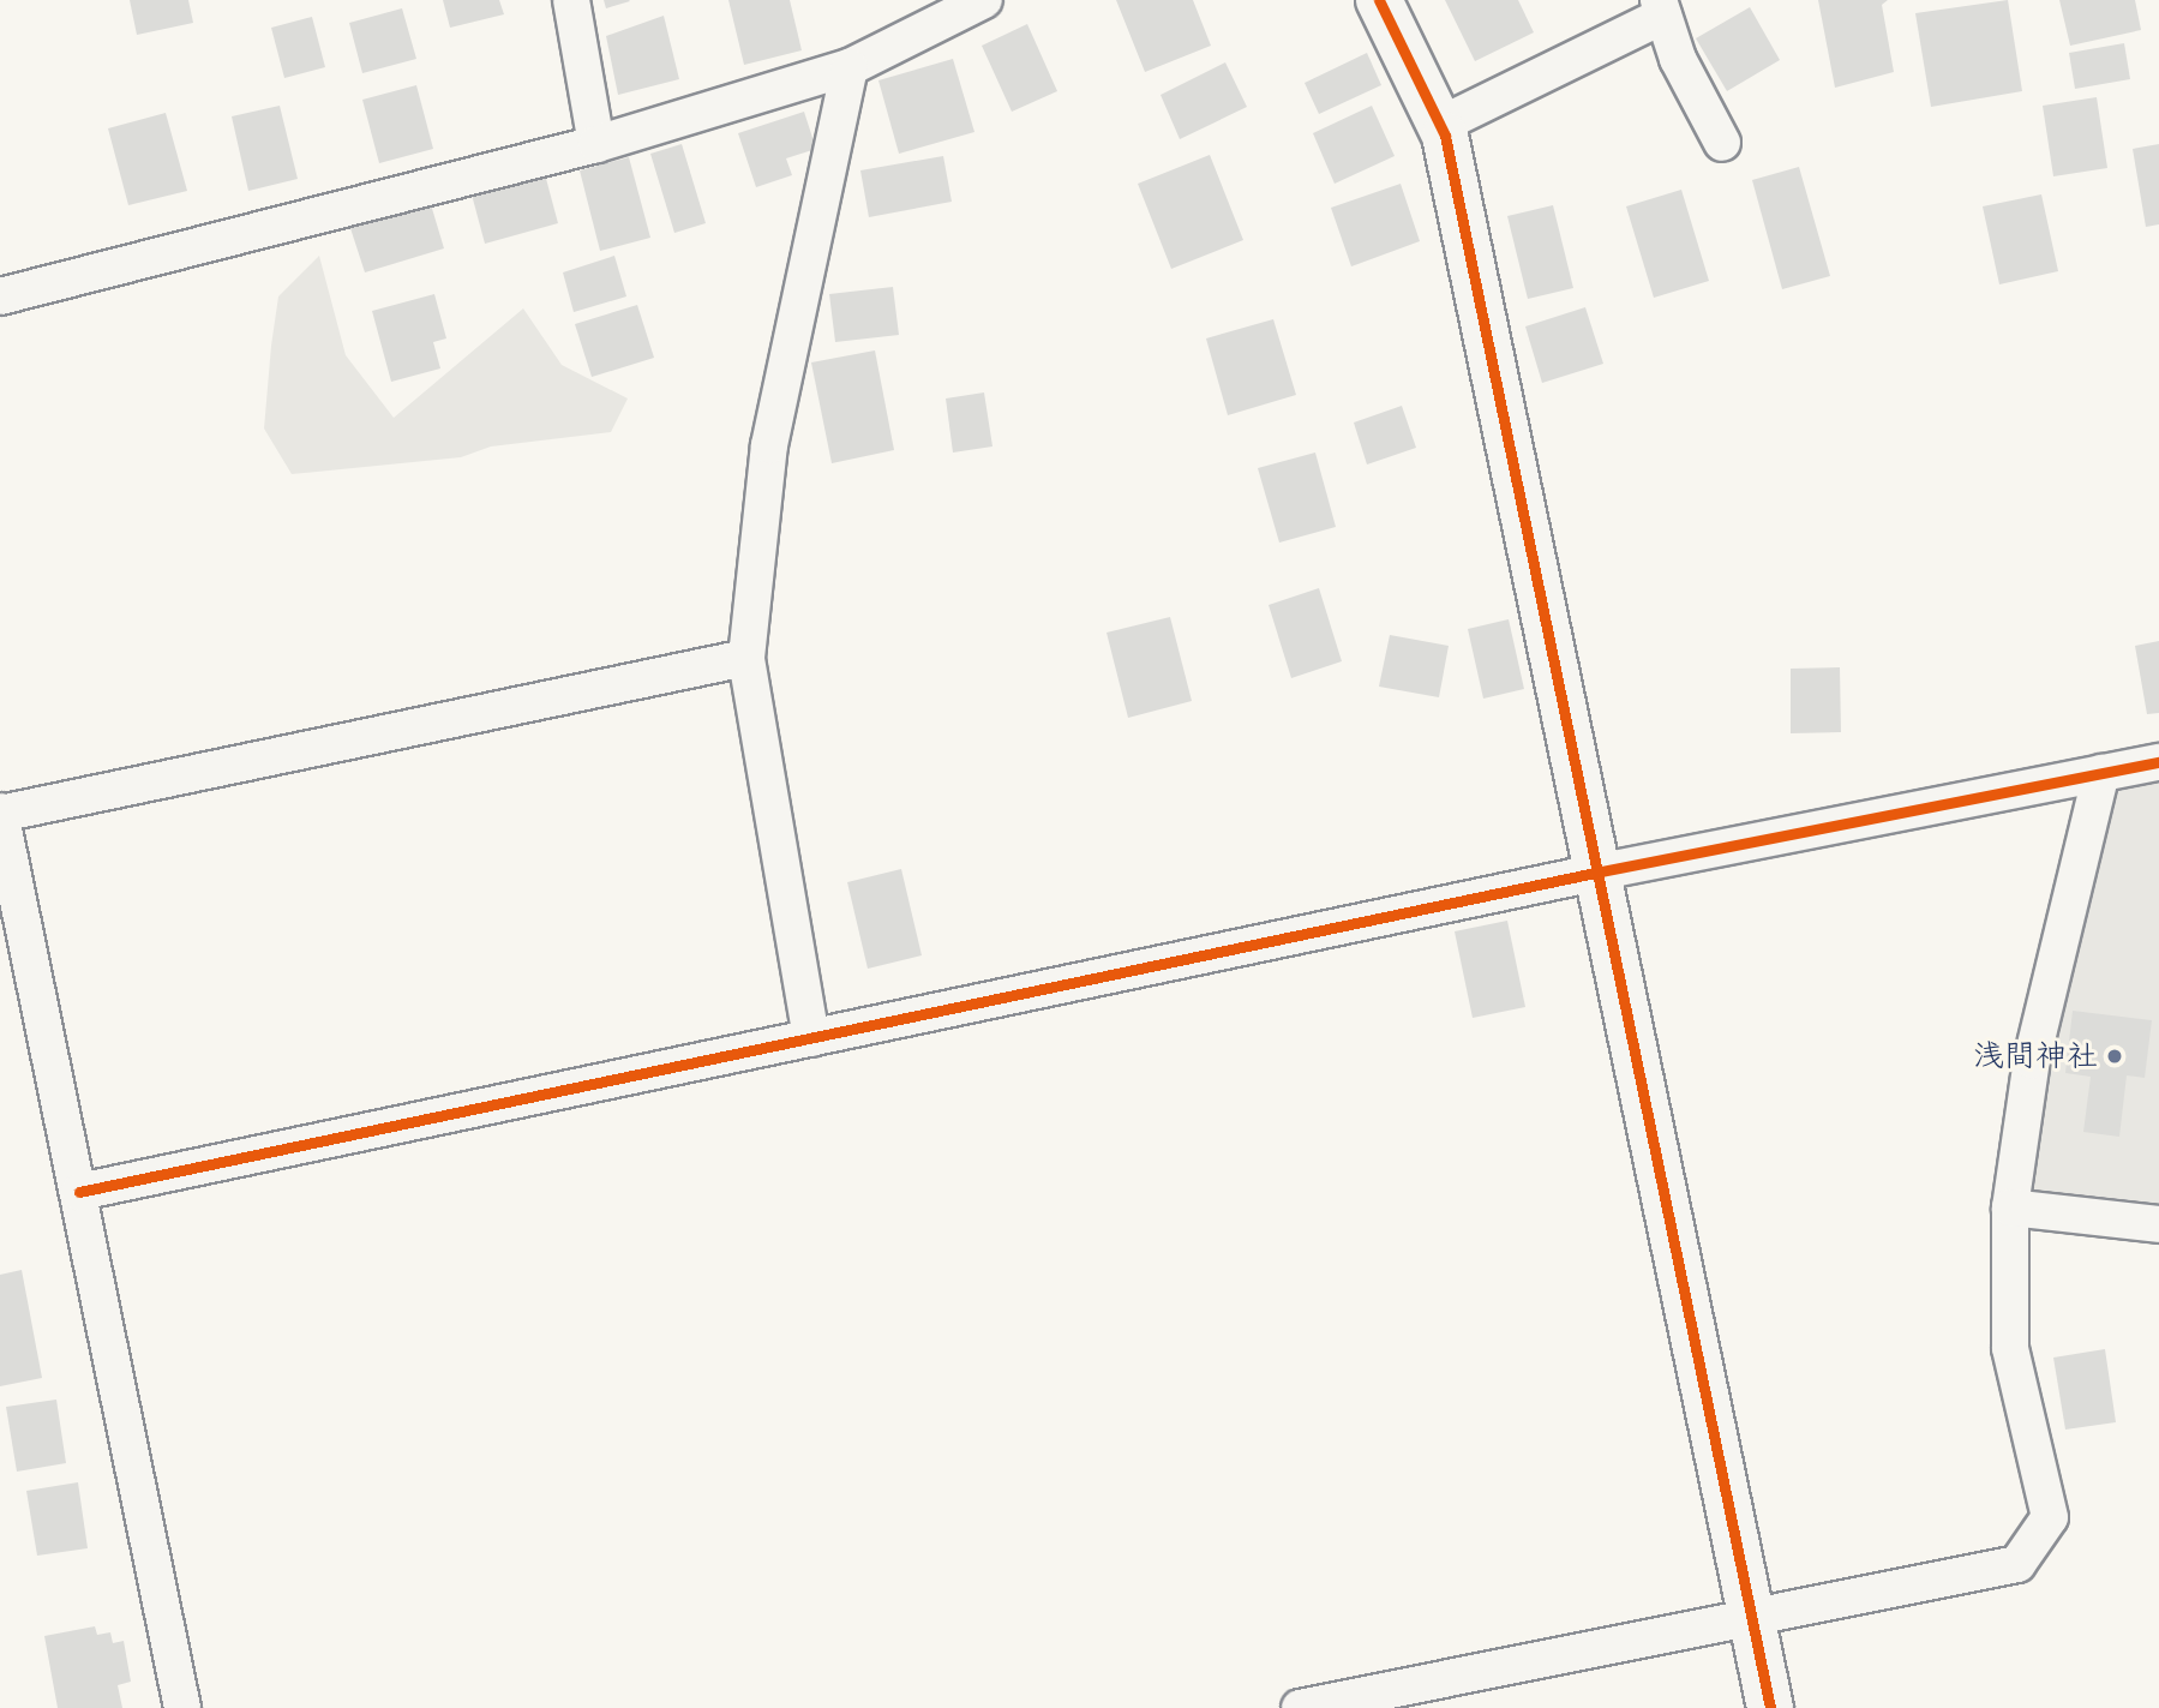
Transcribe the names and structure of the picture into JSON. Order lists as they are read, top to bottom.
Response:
{
  "places": ["浅間神社"]
}
